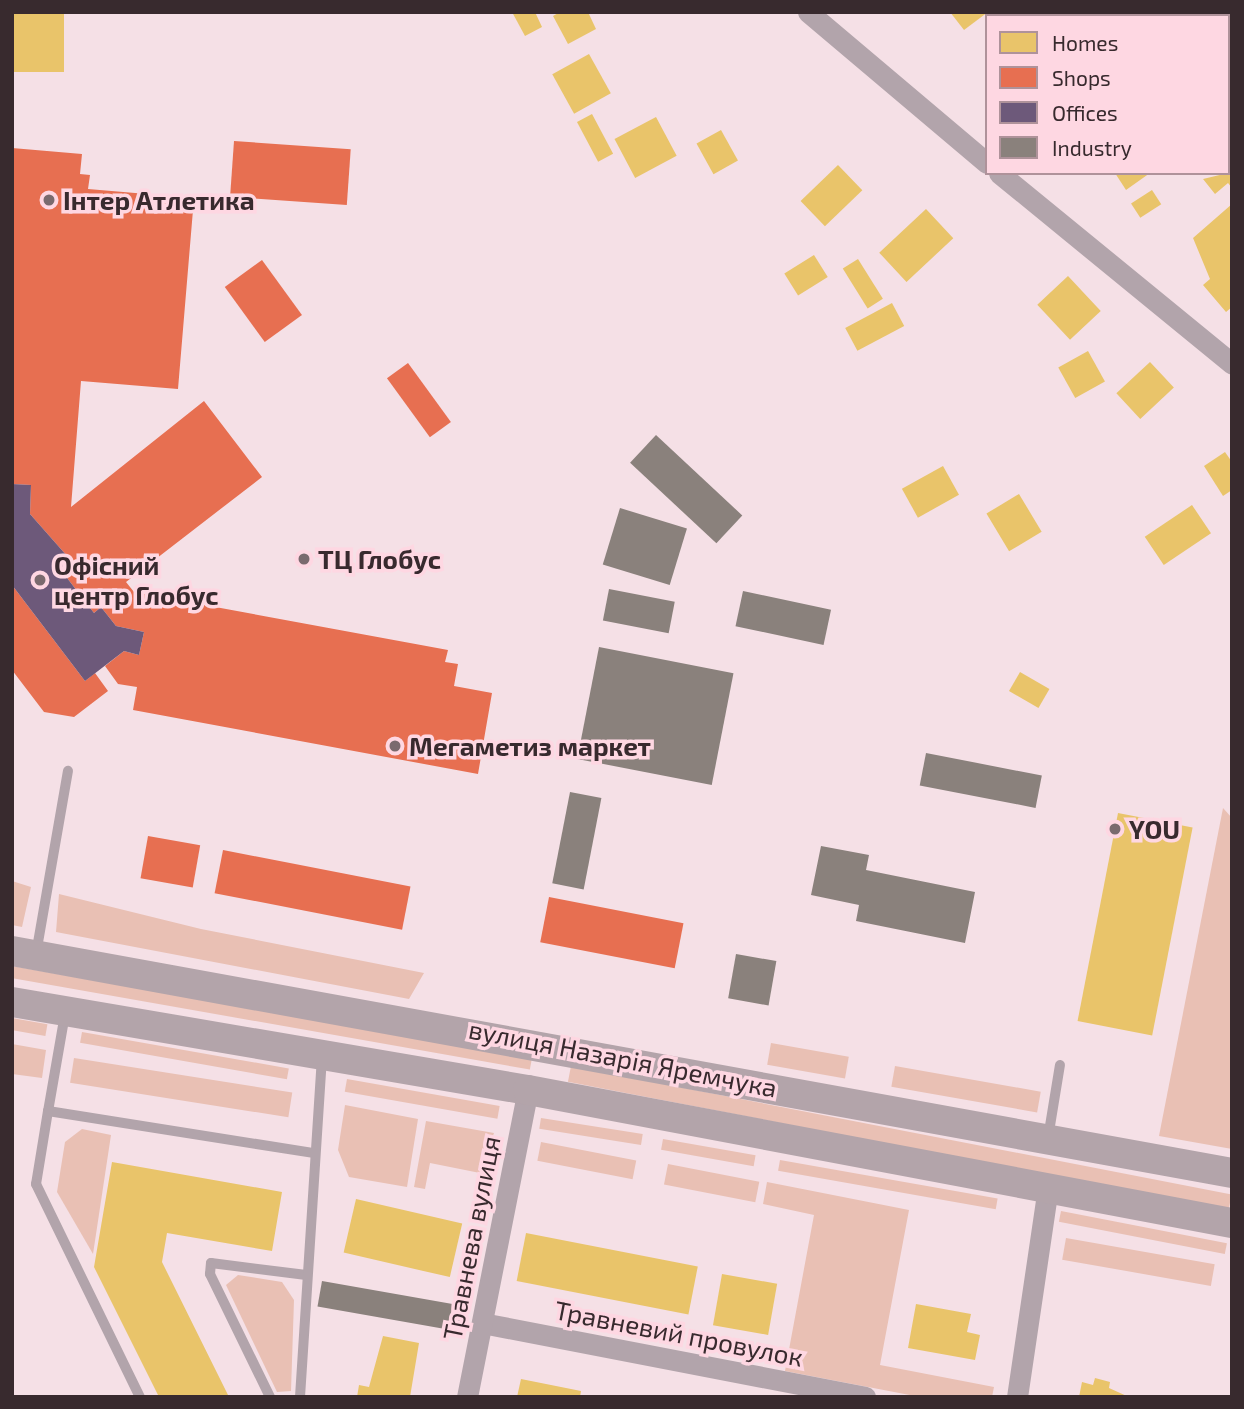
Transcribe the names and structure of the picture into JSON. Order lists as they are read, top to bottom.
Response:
{
  "streets": {
    "street": ["вулиця Назарія Яремчука", "Травнева вулиця", "Травневий провулок"]
  },
  "crossings": [
    ["вулиця Назарія Яремчука", "Травнева вулиця"],
    ["Травнева вулиця", "Травневий провулок"]
  ],
  "places": [
    "Інтер Атлетика",
    "ТЦ Глобус",
    "Офісний центр Глобус",
    "Мегаметиз маркет",
    "YOU"
  ],
  "legend": [
    "Homes",
    "Shops",
    "Offices",
    "Industry"
  ]
}
